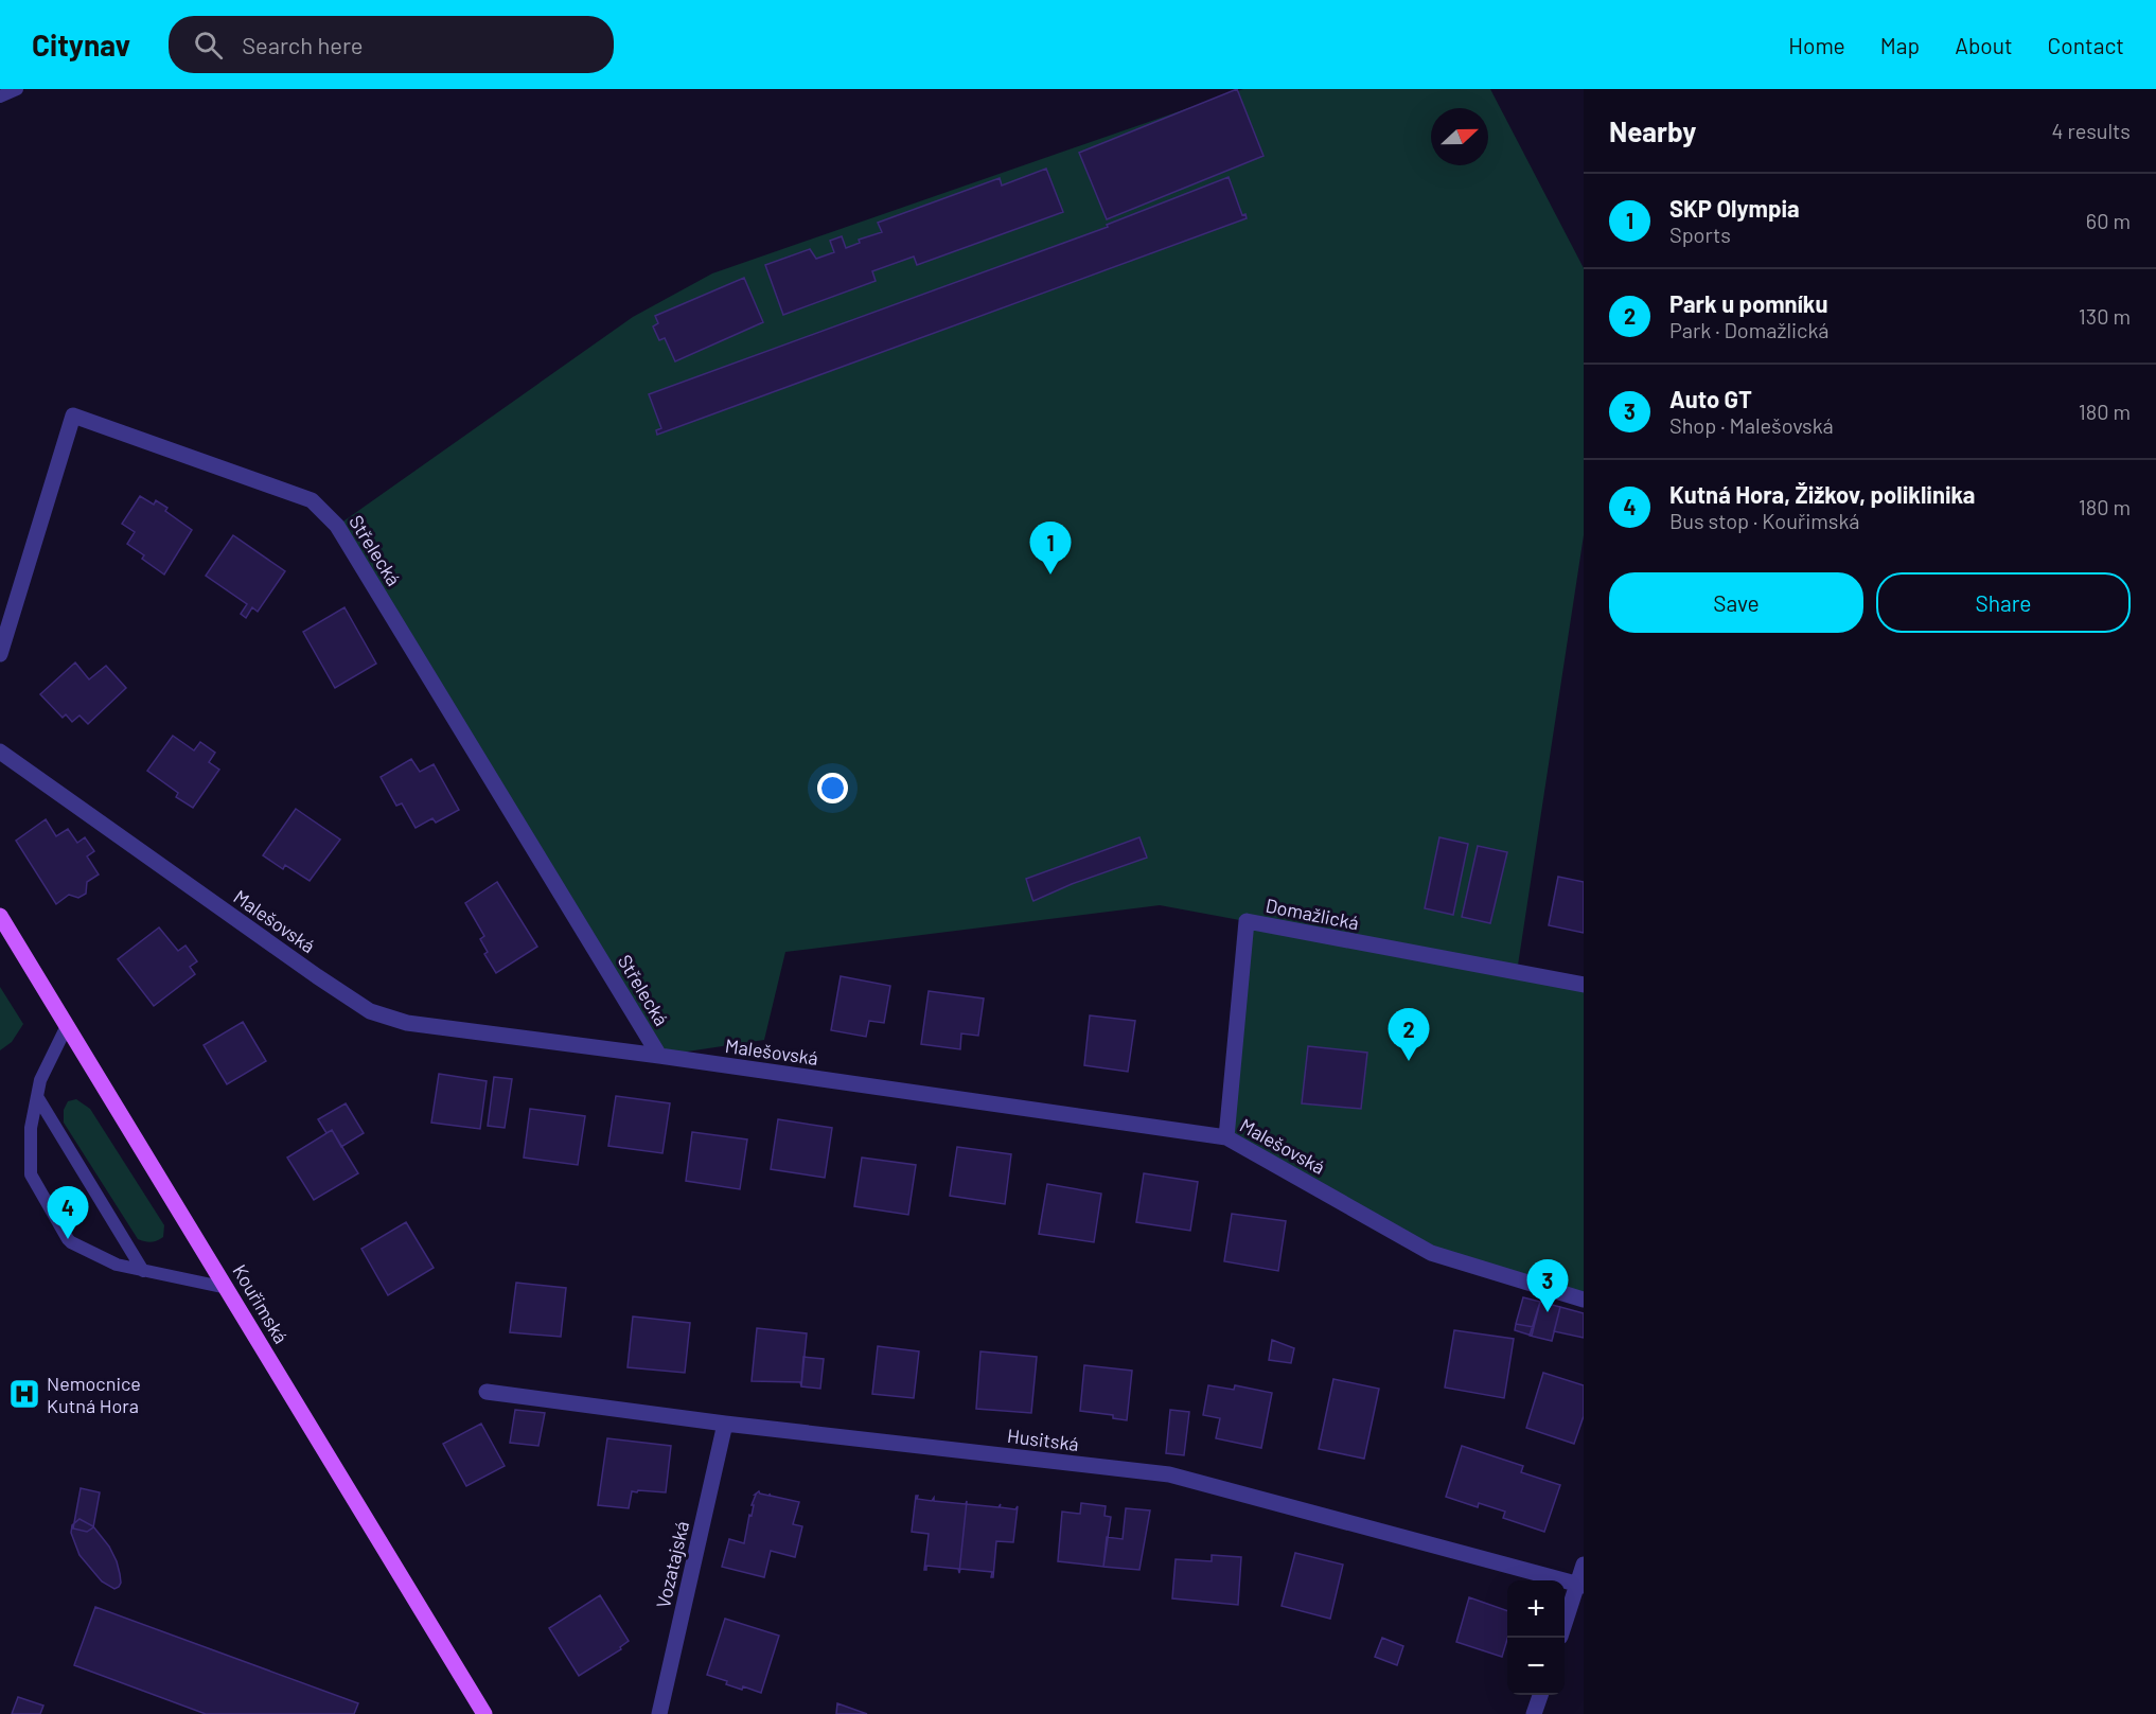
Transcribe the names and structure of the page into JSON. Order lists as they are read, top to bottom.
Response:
{
  "streets": {
    "main road": ["Kouřimská"],
    "street": [
      "Střelecká",
      "Domažlická",
      "Malešovská",
      "Husitská",
      "Vozatajská"
    ]
  },
  "crossings": [
    ["Střelecká", "Malešovská"],
    ["Domažlická", "Malešovská"],
    ["Husitská", "Vozatajská"]
  ],
  "places": {
    "hospital": ["Nemocnice Kutná Hora"]
  },
  "north": "right",
  "page": {
    "header": "Citynav",
    "search": "Search here",
    "nav": [
      "Home",
      "Map",
      "About",
      "Contact"
    ],
    "heading": ["Nearby", "4 results"],
    "list": [
      {
        "mark": "1",
        "name": "SKP Olympia",
        "note": "Sports",
        "value": "60 m"
      },
      {
        "mark": "2",
        "name": "Park u pomníku",
        "note": "Park · Domažlická",
        "value": "130 m"
      },
      {
        "mark": "3",
        "name": "Auto GT",
        "note": "Shop · Malešovská",
        "value": "180 m"
      },
      {
        "mark": "4",
        "name": "Kutná Hora, Žižkov, poliklinika",
        "note": "Bus stop · Kouřimská",
        "value": "180 m"
      }
    ],
    "pins": [
      "1",
      "2",
      "4",
      "3"
    ],
    "buttons": ["Save", "Share"],
    "map_buttons": ["+", "−"]
  }
}
